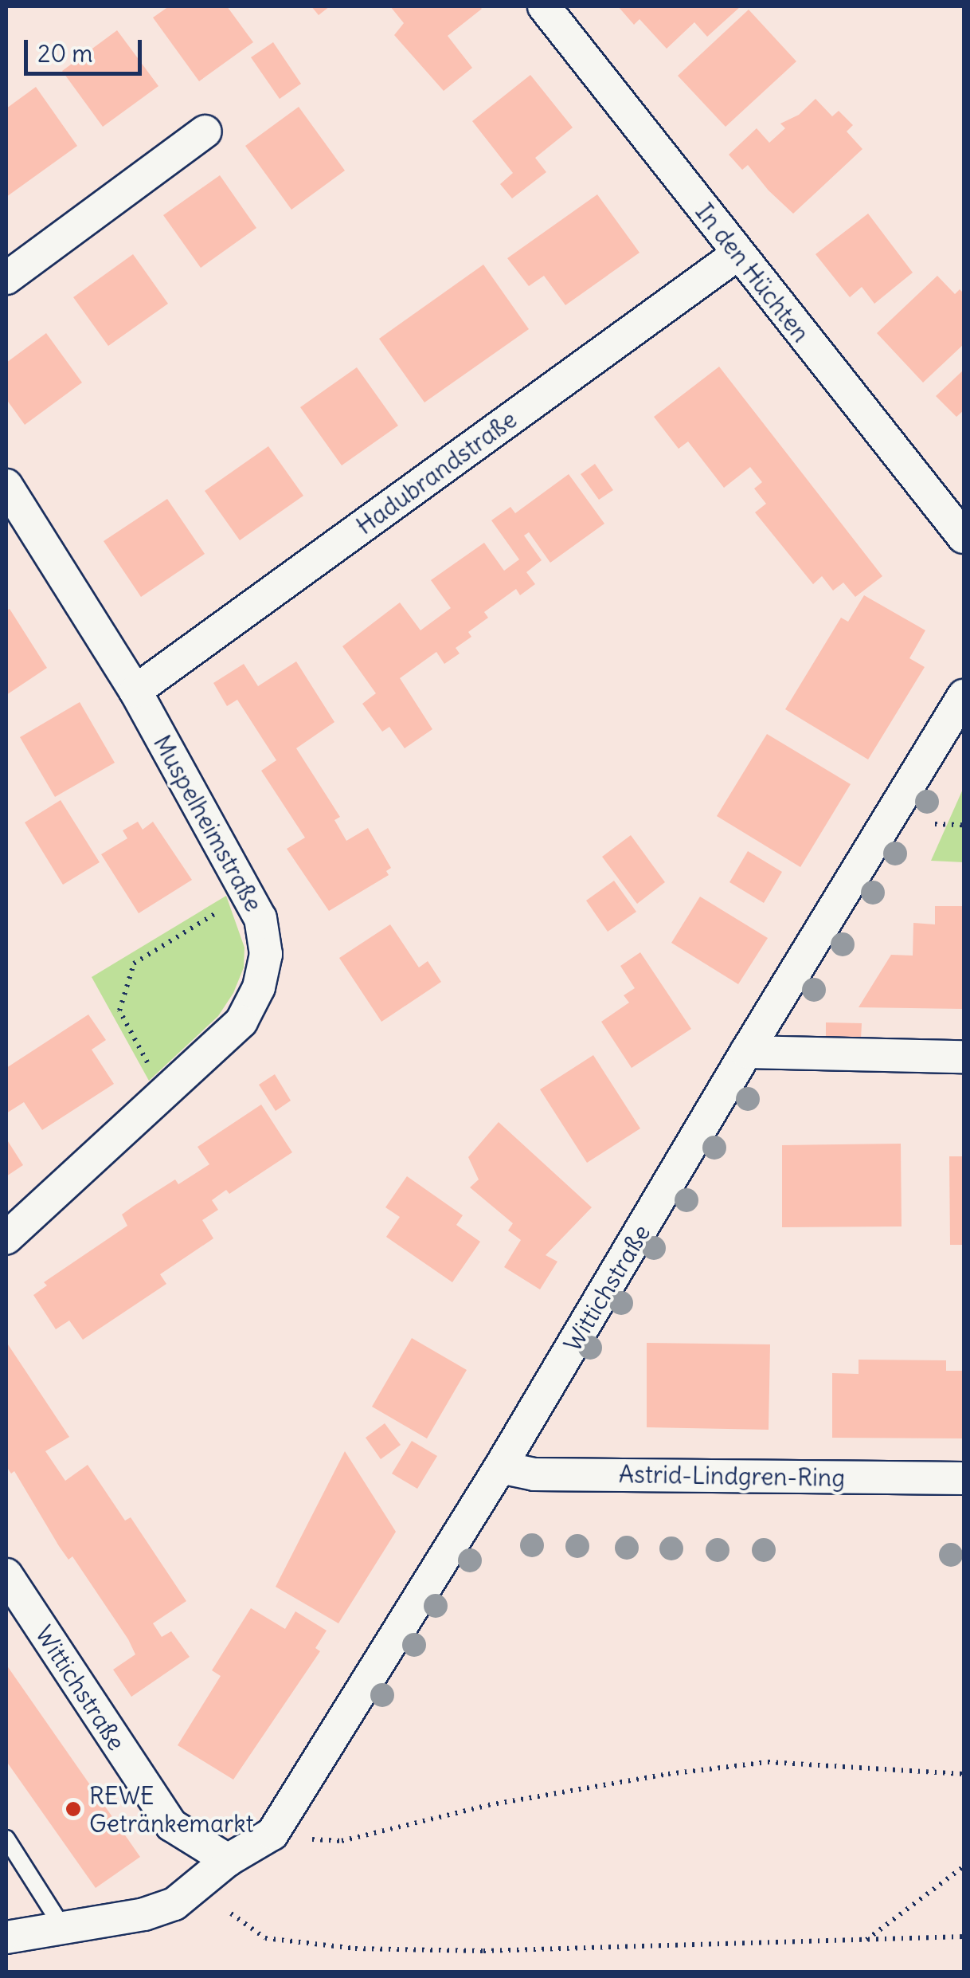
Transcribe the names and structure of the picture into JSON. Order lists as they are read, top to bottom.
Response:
{
  "streets": {
    "street": [
      "In den Hüchten",
      "Hadubrandstraße",
      "Muspelheimstraße",
      "Wittichstraße",
      "Astrid-Lindgren-Ring"
    ]
  },
  "crossings": [
    ["In den Hüchten", "Hadubrandstraße"],
    ["Hadubrandstraße", "Muspelheimstraße"],
    ["Wittichstraße", "Astrid-Lindgren-Ring"]
  ],
  "places": ["REWE Getränkemarkt"],
  "scale_bar": "20 m"
}
